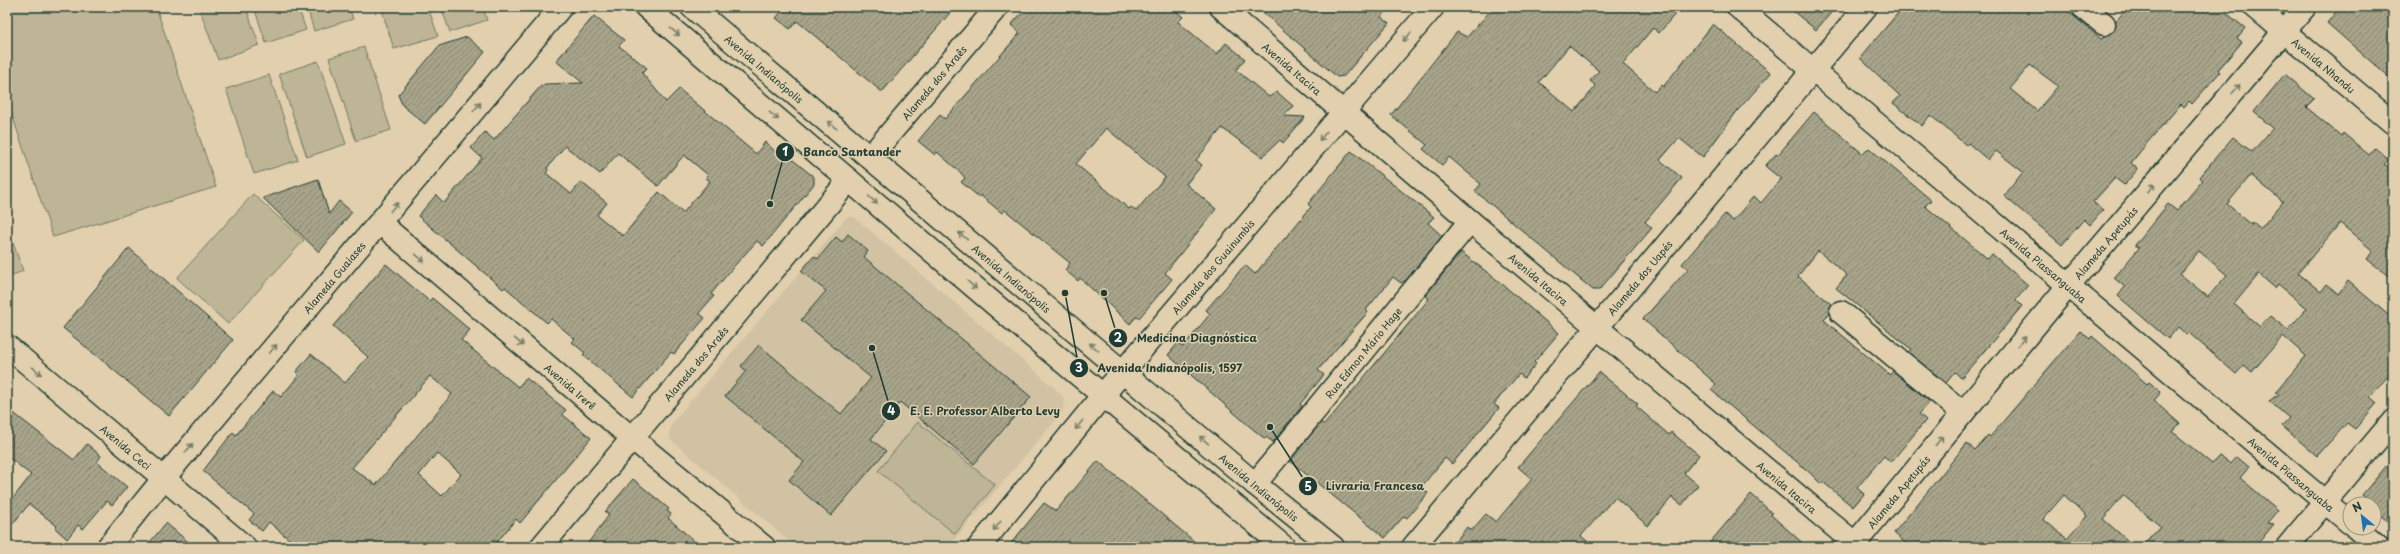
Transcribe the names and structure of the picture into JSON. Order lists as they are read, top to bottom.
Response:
{
  "streets": {
    "street": [
      "Avenida Nhandu",
      "Avenida Indianópolis",
      "Avenida Itacira",
      "Alameda dos Araês",
      "Alameda Apetupás",
      "Avenida Piassanguaba",
      "Alameda dos Guainumbis",
      "Alameda Guaiases",
      "Alameda dos Uapés",
      "Rua Edmon Mário Hage",
      "Avenida Irerê",
      "Avenida Ceci"
    ]
  },
  "crossings": [
    ["Avenida Nhandu", "Alameda Apetupás"],
    ["Avenida Indianópolis", "Alameda dos Araês"],
    ["Avenida Indianópolis", "Alameda dos Guainumbis"],
    ["Avenida Indianópolis", "Rua Edmon Mário Hage"],
    ["Avenida Itacira", "Alameda Apetupás"],
    ["Avenida Itacira", "Alameda dos Guainumbis"],
    ["Avenida Itacira", "Alameda dos Uapés"],
    ["Avenida Itacira", "Rua Edmon Mário Hage"],
    ["Alameda dos Araês", "Avenida Irerê"],
    ["Alameda Apetupás", "Avenida Piassanguaba"],
    ["Avenida Piassanguaba", "Alameda dos Uapés"],
    ["Alameda Guaiases", "Avenida Irerê"],
    ["Alameda Guaiases", "Avenida Ceci"]
  ],
  "one_way": [
    "Alameda Apetupás",
    "Alameda dos Guainumbis",
    "Alameda Guaiases",
    "Avenida Irerê",
    "Avenida Ceci"
  ],
  "places": [
    "Banco Santander",
    "Avenida Indianópolis, 1597",
    "Medicina Diagnóstica",
    "E. E. Professor Alberto Levy",
    "Livraria Francesa"
  ],
  "north": "top left"
}
